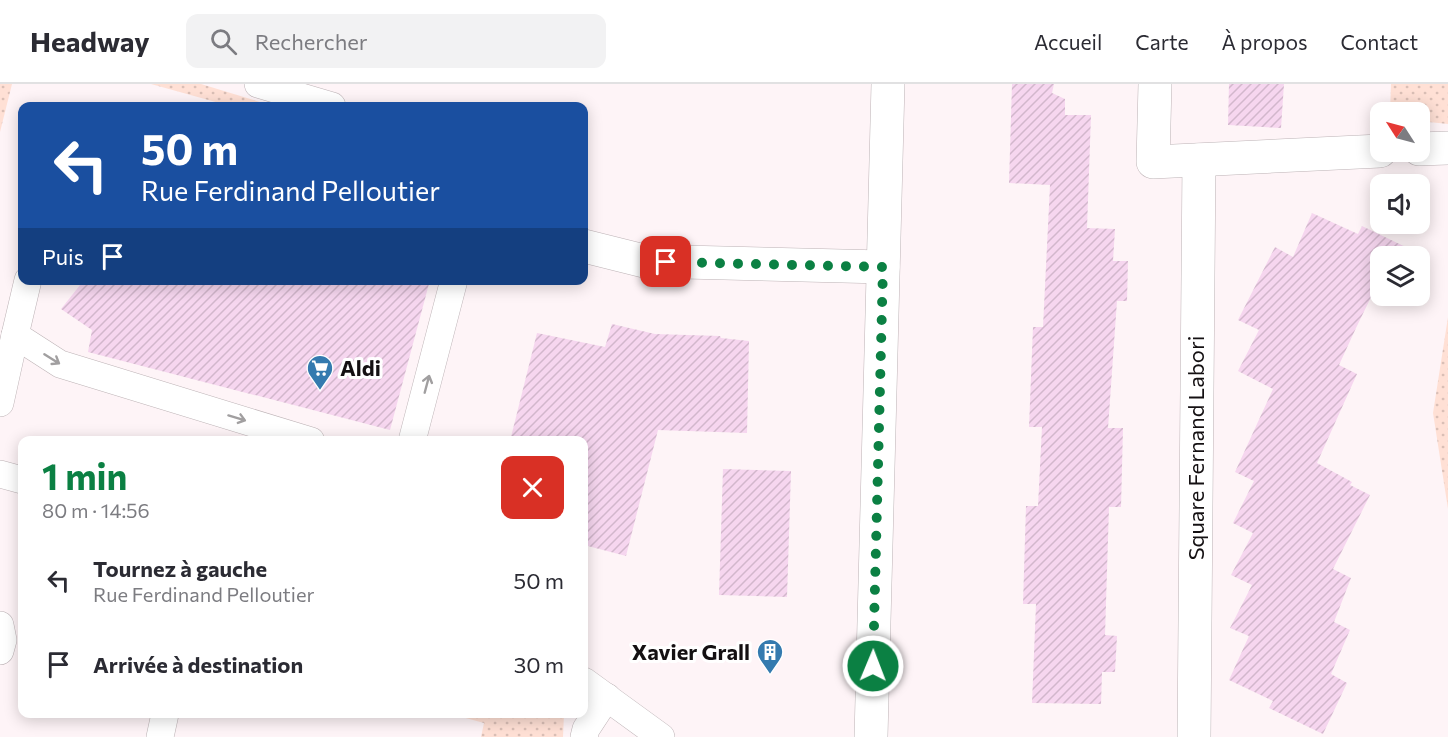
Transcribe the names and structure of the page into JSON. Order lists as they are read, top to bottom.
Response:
{
  "streets": {
    "street": ["Square Fernand Labori"]
  },
  "places": {
    "supermarket": ["Aldi"],
    "building": ["Xavier Grall"]
  },
  "north": "top left",
  "page": {
    "header": "Headway",
    "search": "Rechercher",
    "nav": [
      "Accueil",
      "Carte",
      "À propos",
      "Contact"
    ],
    "turn": ["50 m", "Rue Ferdinand Pelloutier"],
    "then": "Puis",
    "heading": ["1 min", "80 m · 14:56"],
    "list": [
      {
        "name": "Tournez à gauche",
        "note": "Rue Ferdinand Pelloutier",
        "value": "50 m"
      },
      {
        "name": "Arrivée à destination",
        "value": "30 m"
      }
    ]
  }
}
